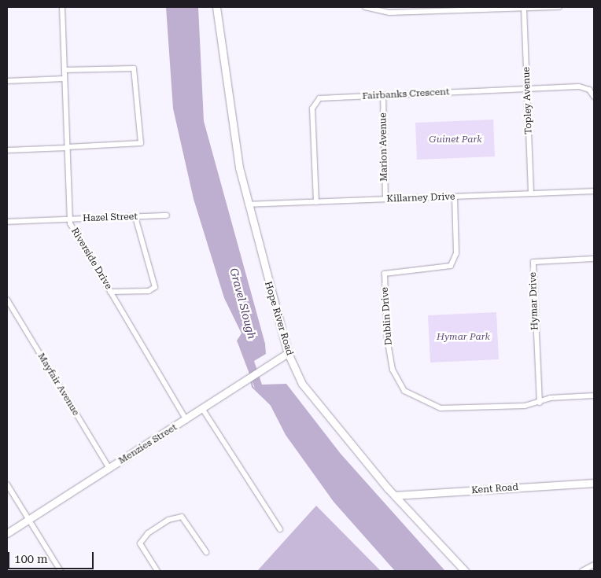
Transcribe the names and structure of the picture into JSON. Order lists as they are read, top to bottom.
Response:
{
  "streets": {
    "street": [
      "Fairbanks Crescent",
      "Topley Avenue",
      "Marion Avenue",
      "Killarney Drive",
      "Hazel Street",
      "Riverside Drive",
      "Hymar Drive",
      "Dublin Drive",
      "Hope River Road",
      "Mayfair Avenue",
      "Menzies Street",
      "Kent Road"
    ]
  },
  "crossings": [
    ["Fairbanks Crescent", "Topley Avenue"],
    ["Fairbanks Crescent", "Marion Avenue"],
    ["Fairbanks Crescent", "Killarney Drive"],
    ["Topley Avenue", "Killarney Drive"],
    ["Marion Avenue", "Killarney Drive"],
    ["Killarney Drive", "Dublin Drive"],
    ["Killarney Drive", "Hope River Road"],
    ["Hazel Street", "Riverside Drive"],
    ["Riverside Drive", "Menzies Street"],
    ["Hymar Drive", "Dublin Drive"],
    ["Hope River Road", "Menzies Street"],
    ["Hope River Road", "Kent Road"],
    ["Mayfair Avenue", "Menzies Street"]
  ],
  "water": ["Gravel Slough"],
  "parks": ["Guinet Park", "Hymar Park"],
  "scale_bar": "100 m"
}
